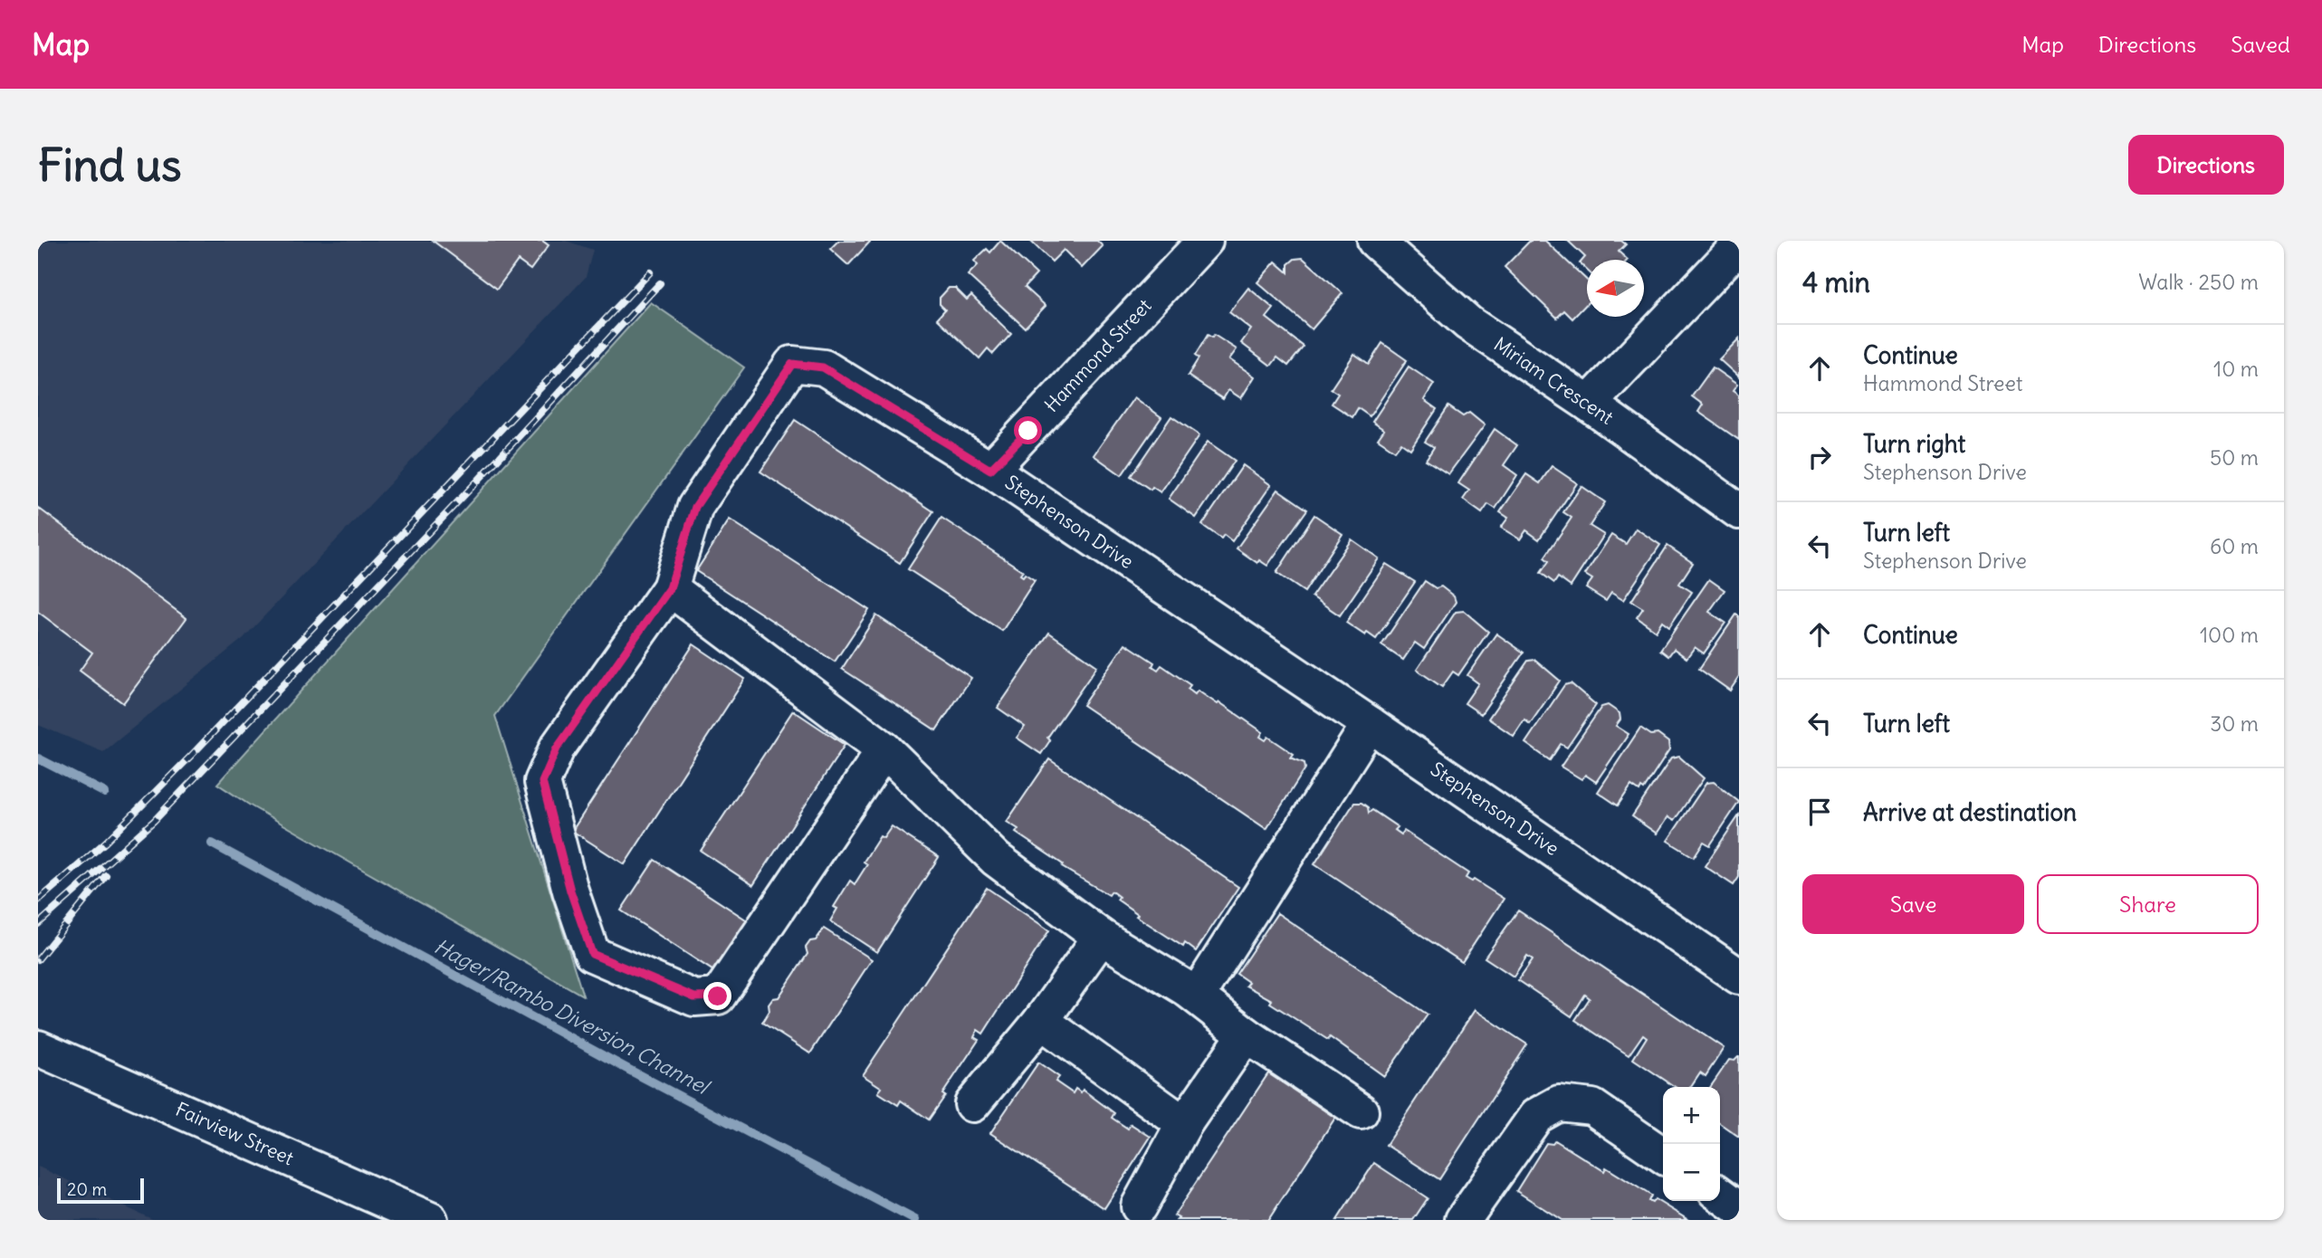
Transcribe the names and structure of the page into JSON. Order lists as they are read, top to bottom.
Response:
{
  "streets": {
    "street": [
      "Hammond Street",
      "Miriam Crescent",
      "Stephenson Drive",
      "Fairview Street"
    ]
  },
  "crossings": [
    ["Hammond Street", "Stephenson Drive"]
  ],
  "water": ["Hager/Rambo Diversion Channel"],
  "scale_bar": "20 m",
  "north": "left",
  "page": {
    "header": "Map",
    "nav": ["Map", "Directions", "Saved"],
    "buttons": [
      "Directions",
      ["Save", "Share"]
    ],
    "title": "Find us",
    "heading": ["4 min", "Walk · 250 m"],
    "list": [
      ["Continue", "Hammond Street", "10 m"],
      ["Turn right", "Stephenson Drive", "50 m"],
      ["Turn left", "Stephenson Drive", "60 m"],
      ["Continue", "100 m"],
      ["Turn left", "30 m"],
      "Arrive at destination"
    ],
    "map_buttons": ["+", "−"],
    "scale": "20 m"
  }
}
